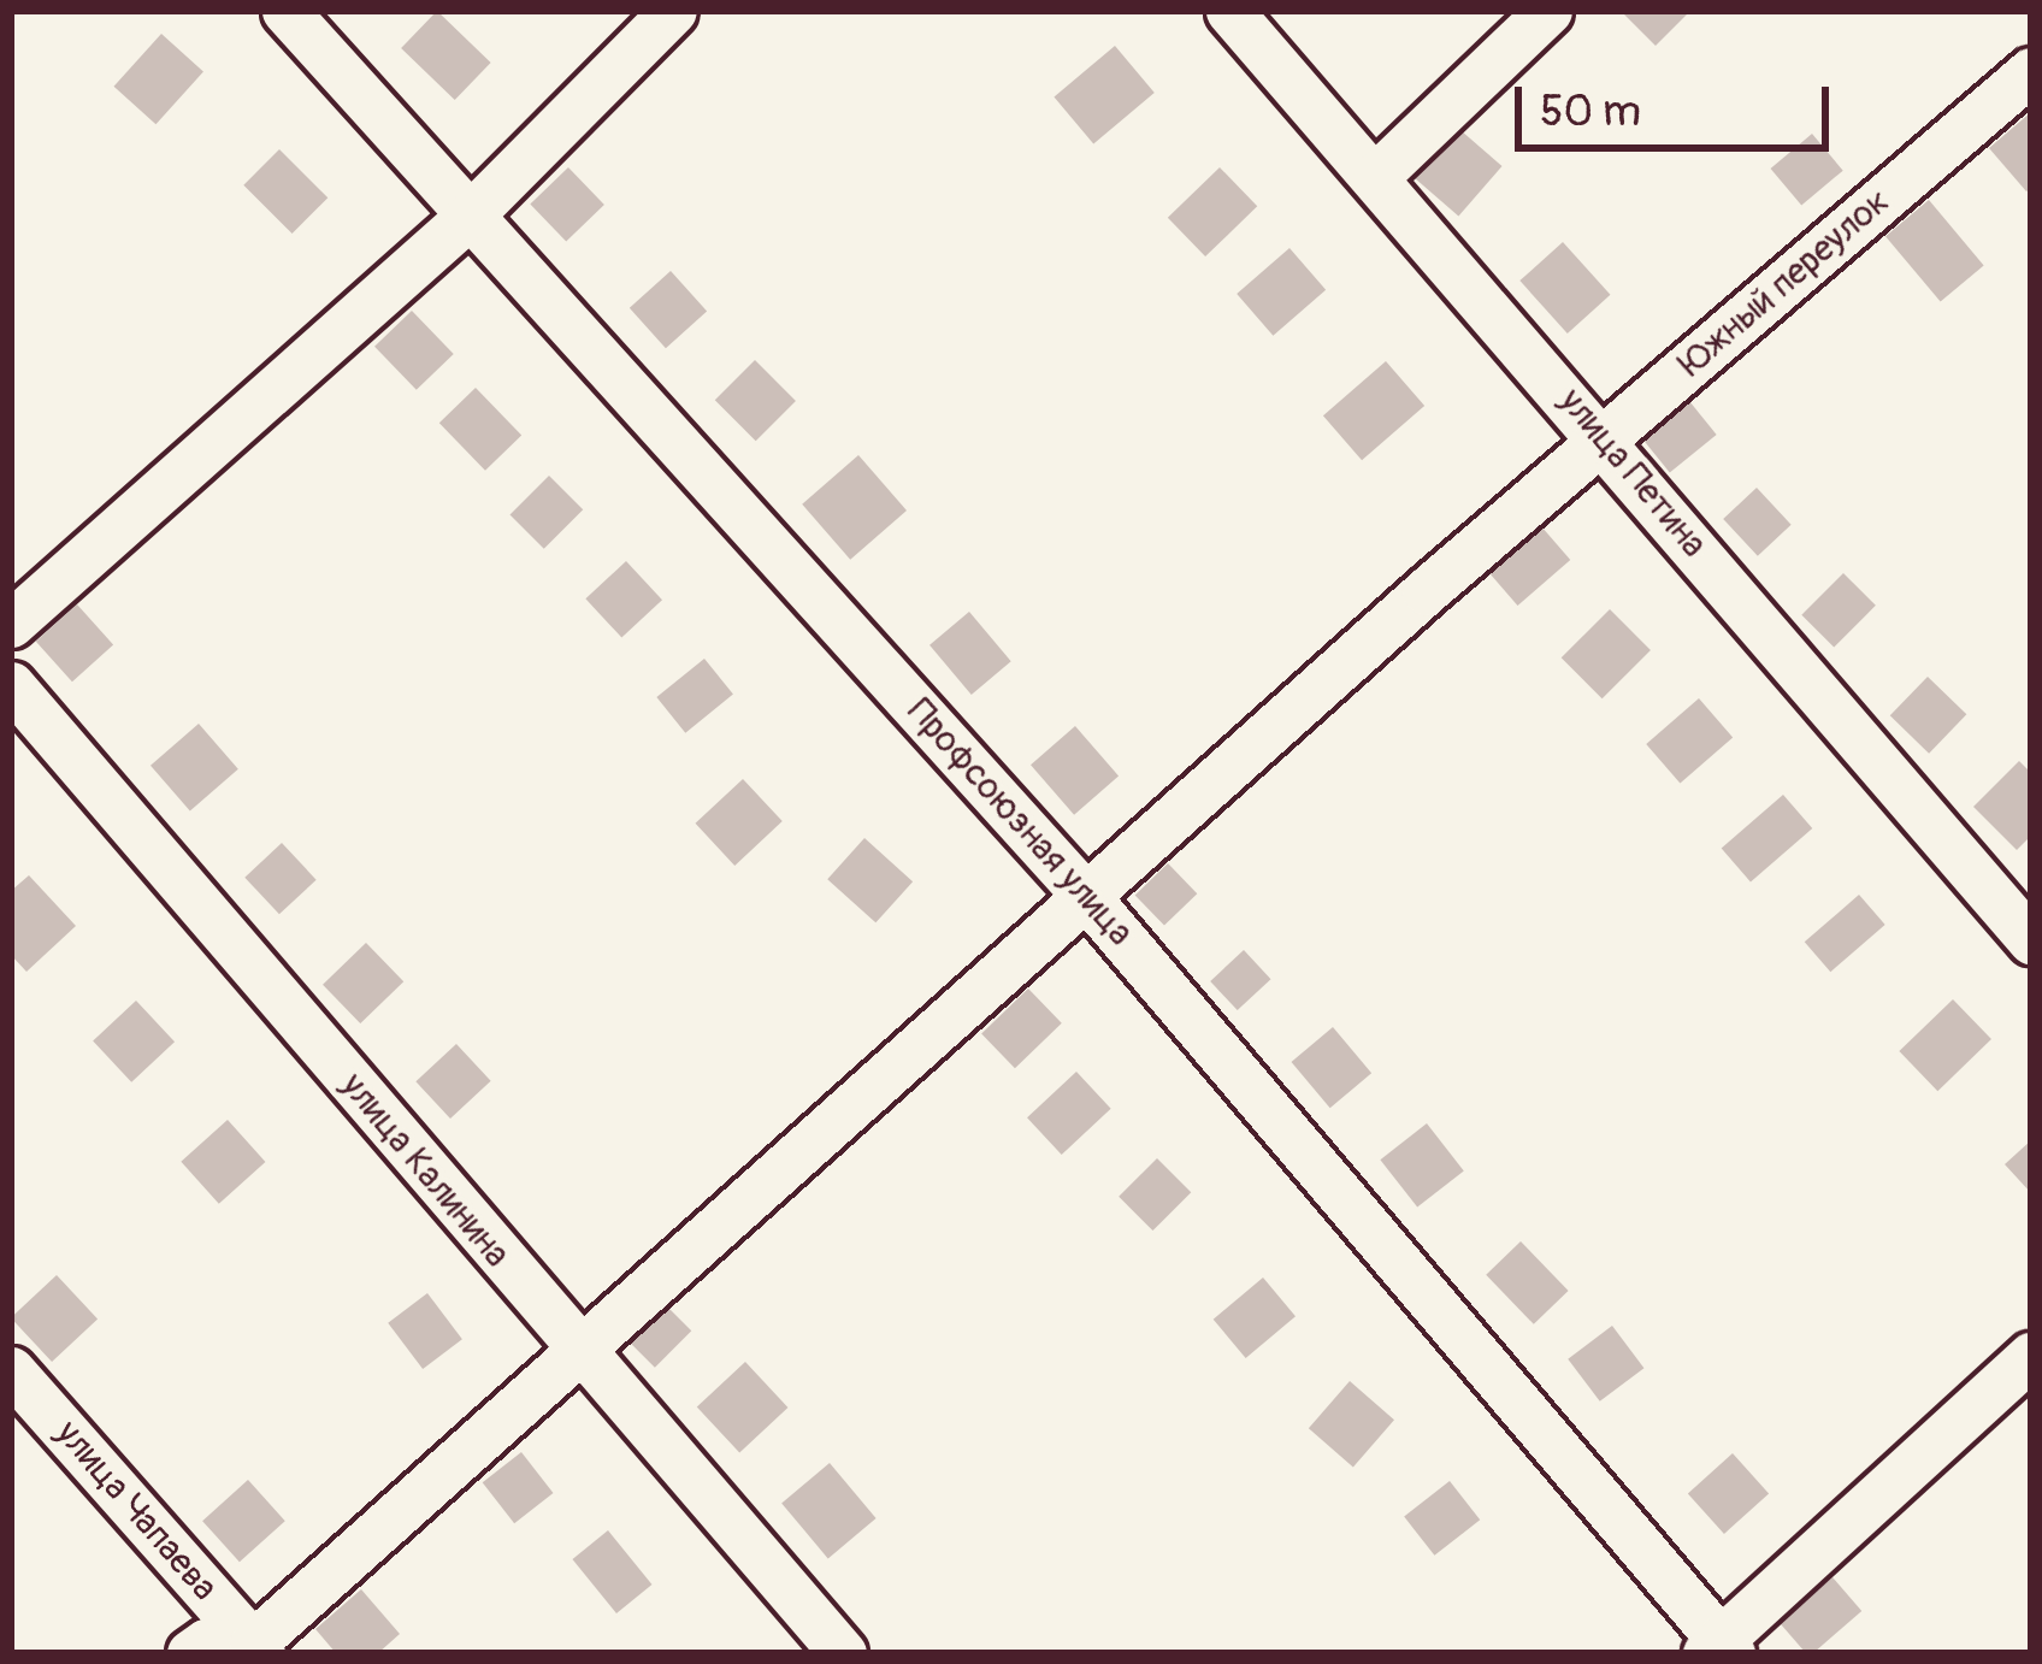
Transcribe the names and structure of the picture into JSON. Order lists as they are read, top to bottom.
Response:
{
  "streets": {
    "street": [
      "Южный переулок",
      "улица Петина",
      "Профсоюзная улица",
      "улица Калинина",
      "улица Чапаева"
    ]
  },
  "crossings": [
    ["Южный переулок", "улица Петина"],
    ["Южный переулок", "Профсоюзная улица"],
    ["Южный переулок", "улица Калинина"],
    ["Южный переулок", "улица Чапаева"]
  ],
  "scale_bar": "50 m"
}
